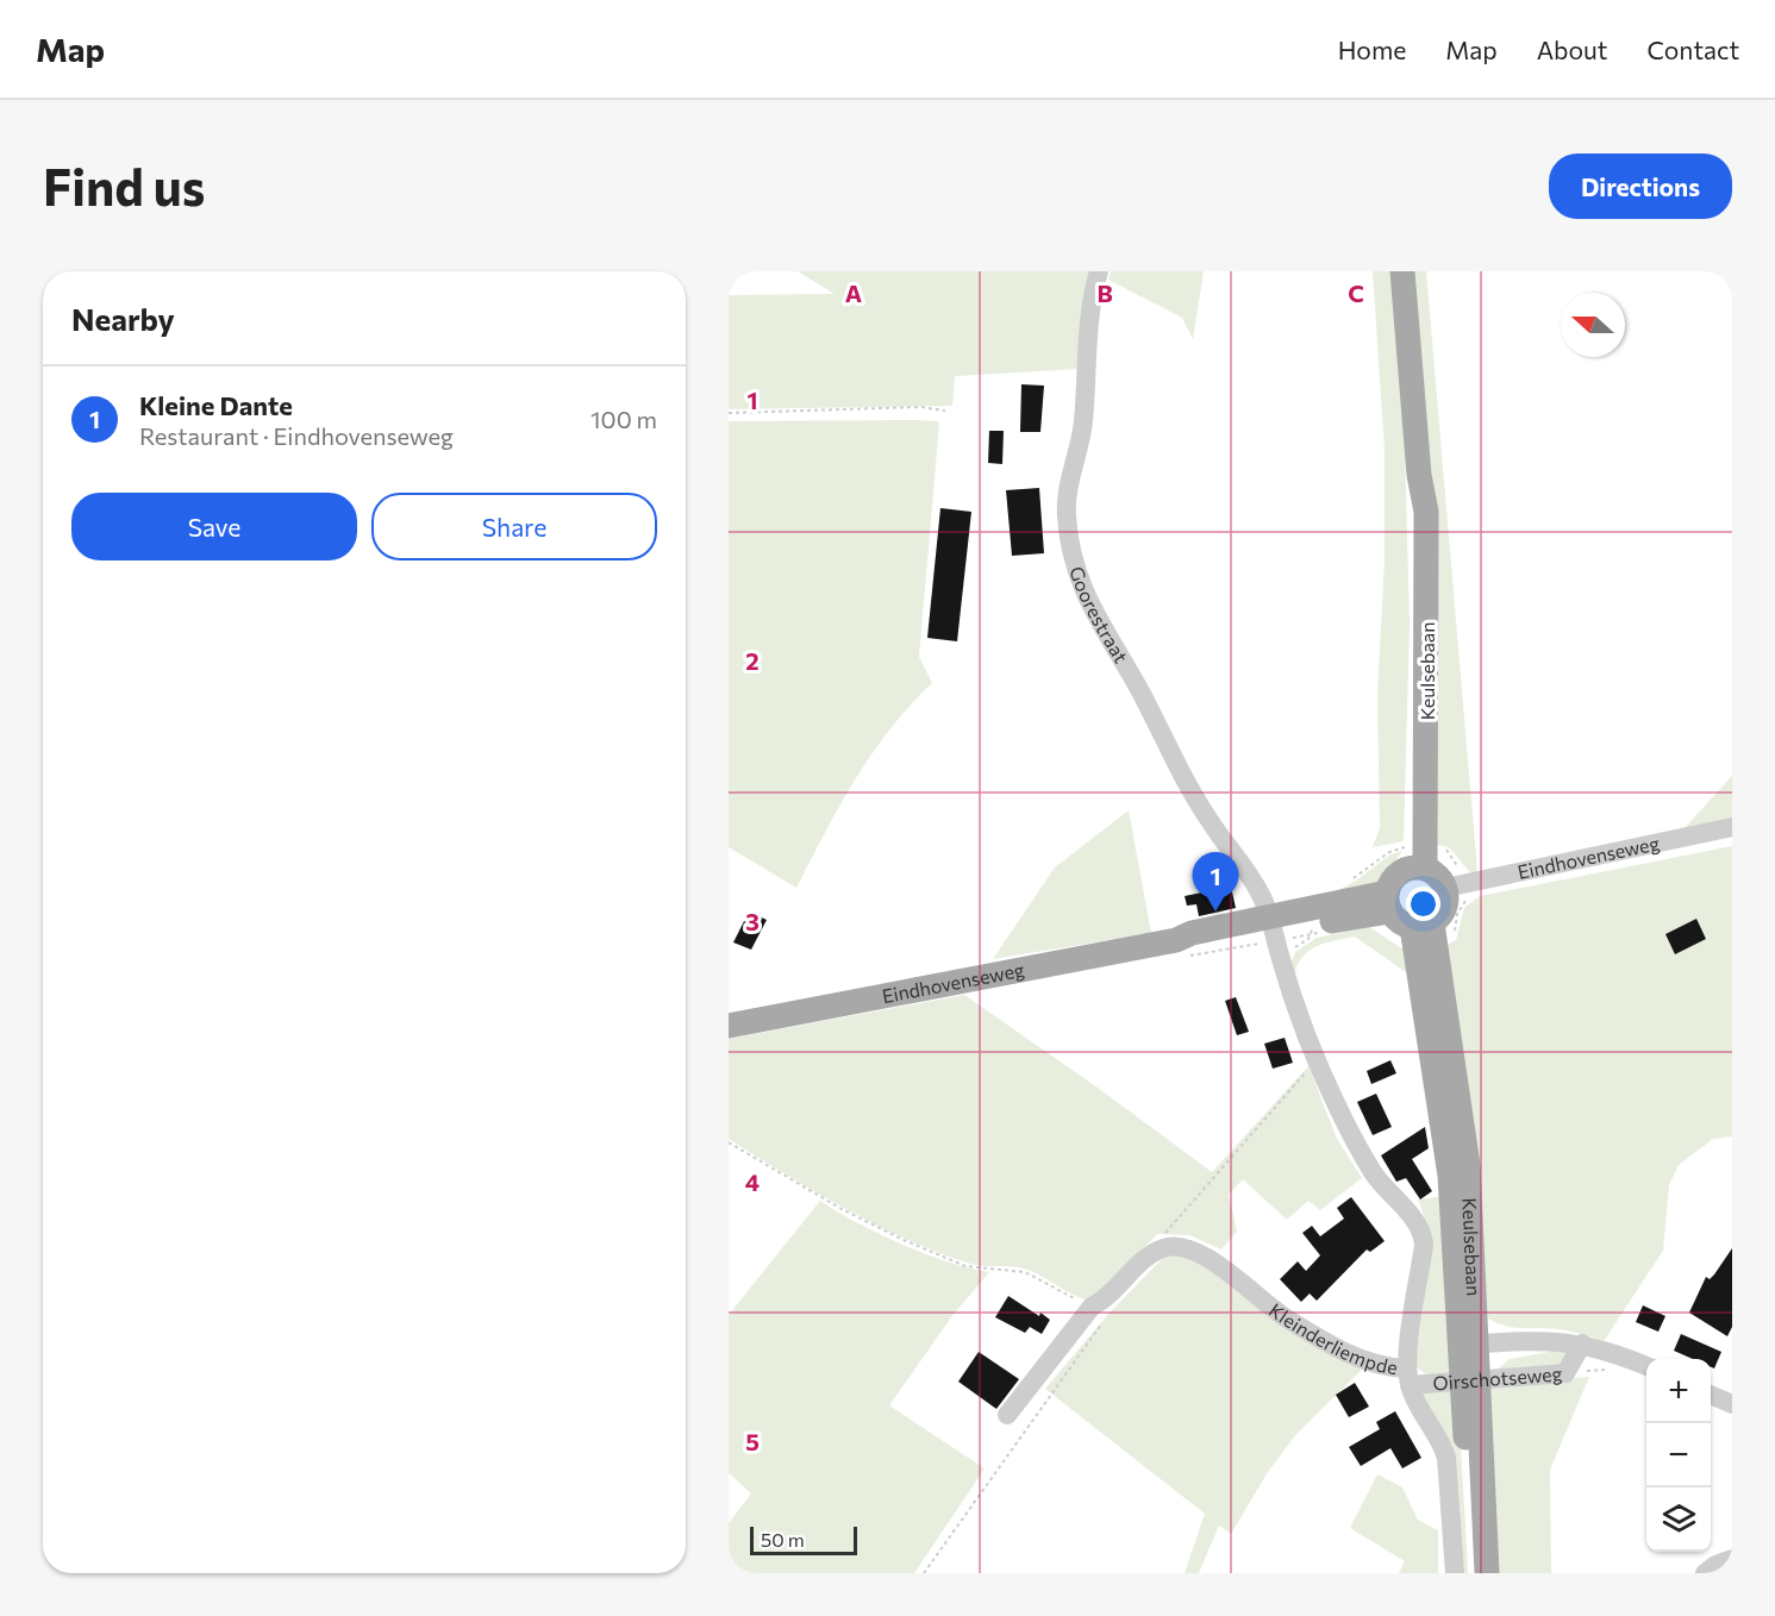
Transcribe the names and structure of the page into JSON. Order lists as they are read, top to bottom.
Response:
{
  "streets": {
    "main road": ["Keulsebaan", "Eindhovenseweg"],
    "street": ["Goorestraat", "Kleinderliempde", "Oirschotseweg"]
  },
  "crossings": [
    ["Goorestraat", "Eindhovenseweg"],
    ["Goorestraat", "Kleinderliempde"],
    ["Keulsebaan", "Eindhovenseweg"],
    ["Keulsebaan", "Oirschotseweg"],
    ["Eindhovenseweg", "Kleinderliempde"],
    ["Kleinderliempde", "Oirschotseweg"]
  ],
  "scale_bar": "50 m",
  "north": "left",
  "page": {
    "header": "Map",
    "nav": [
      "Home",
      "Map",
      "About",
      "Contact"
    ],
    "buttons": [
      "Directions",
      ["Save", "Share"]
    ],
    "title": "Find us",
    "heading": "Nearby",
    "list": [
      {
        "mark": "1",
        "name": "Kleine Dante",
        "note": "Restaurant · Eindhovenseweg",
        "value": "100 m"
      }
    ],
    "pins": "1",
    "map_buttons": ["+", "−"],
    "scale": "50 m"
  },
  "grid": {
    "columns": ["A", "B", "C"],
    "rows": [
      "1",
      "2",
      "3",
      "4",
      "5"
    ]
  }
}
